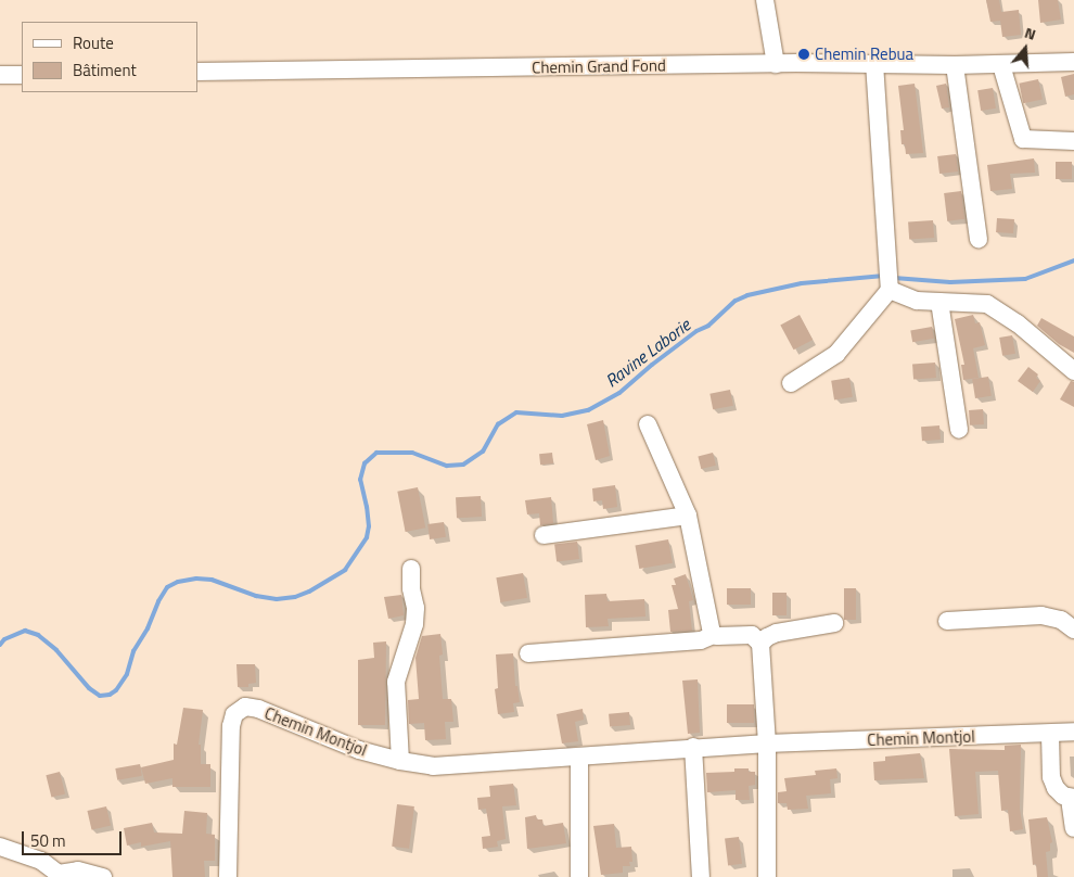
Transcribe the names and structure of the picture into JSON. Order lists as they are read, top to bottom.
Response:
{
  "streets": {
    "street": ["Chemin Grand Fond", "Chemin Montjol"]
  },
  "water": ["Ravine Laborie"],
  "places": ["Chemin Rebua"],
  "legend": ["Route", "Bâtiment"],
  "scale_bar": "50 m",
  "north": "top"
}
